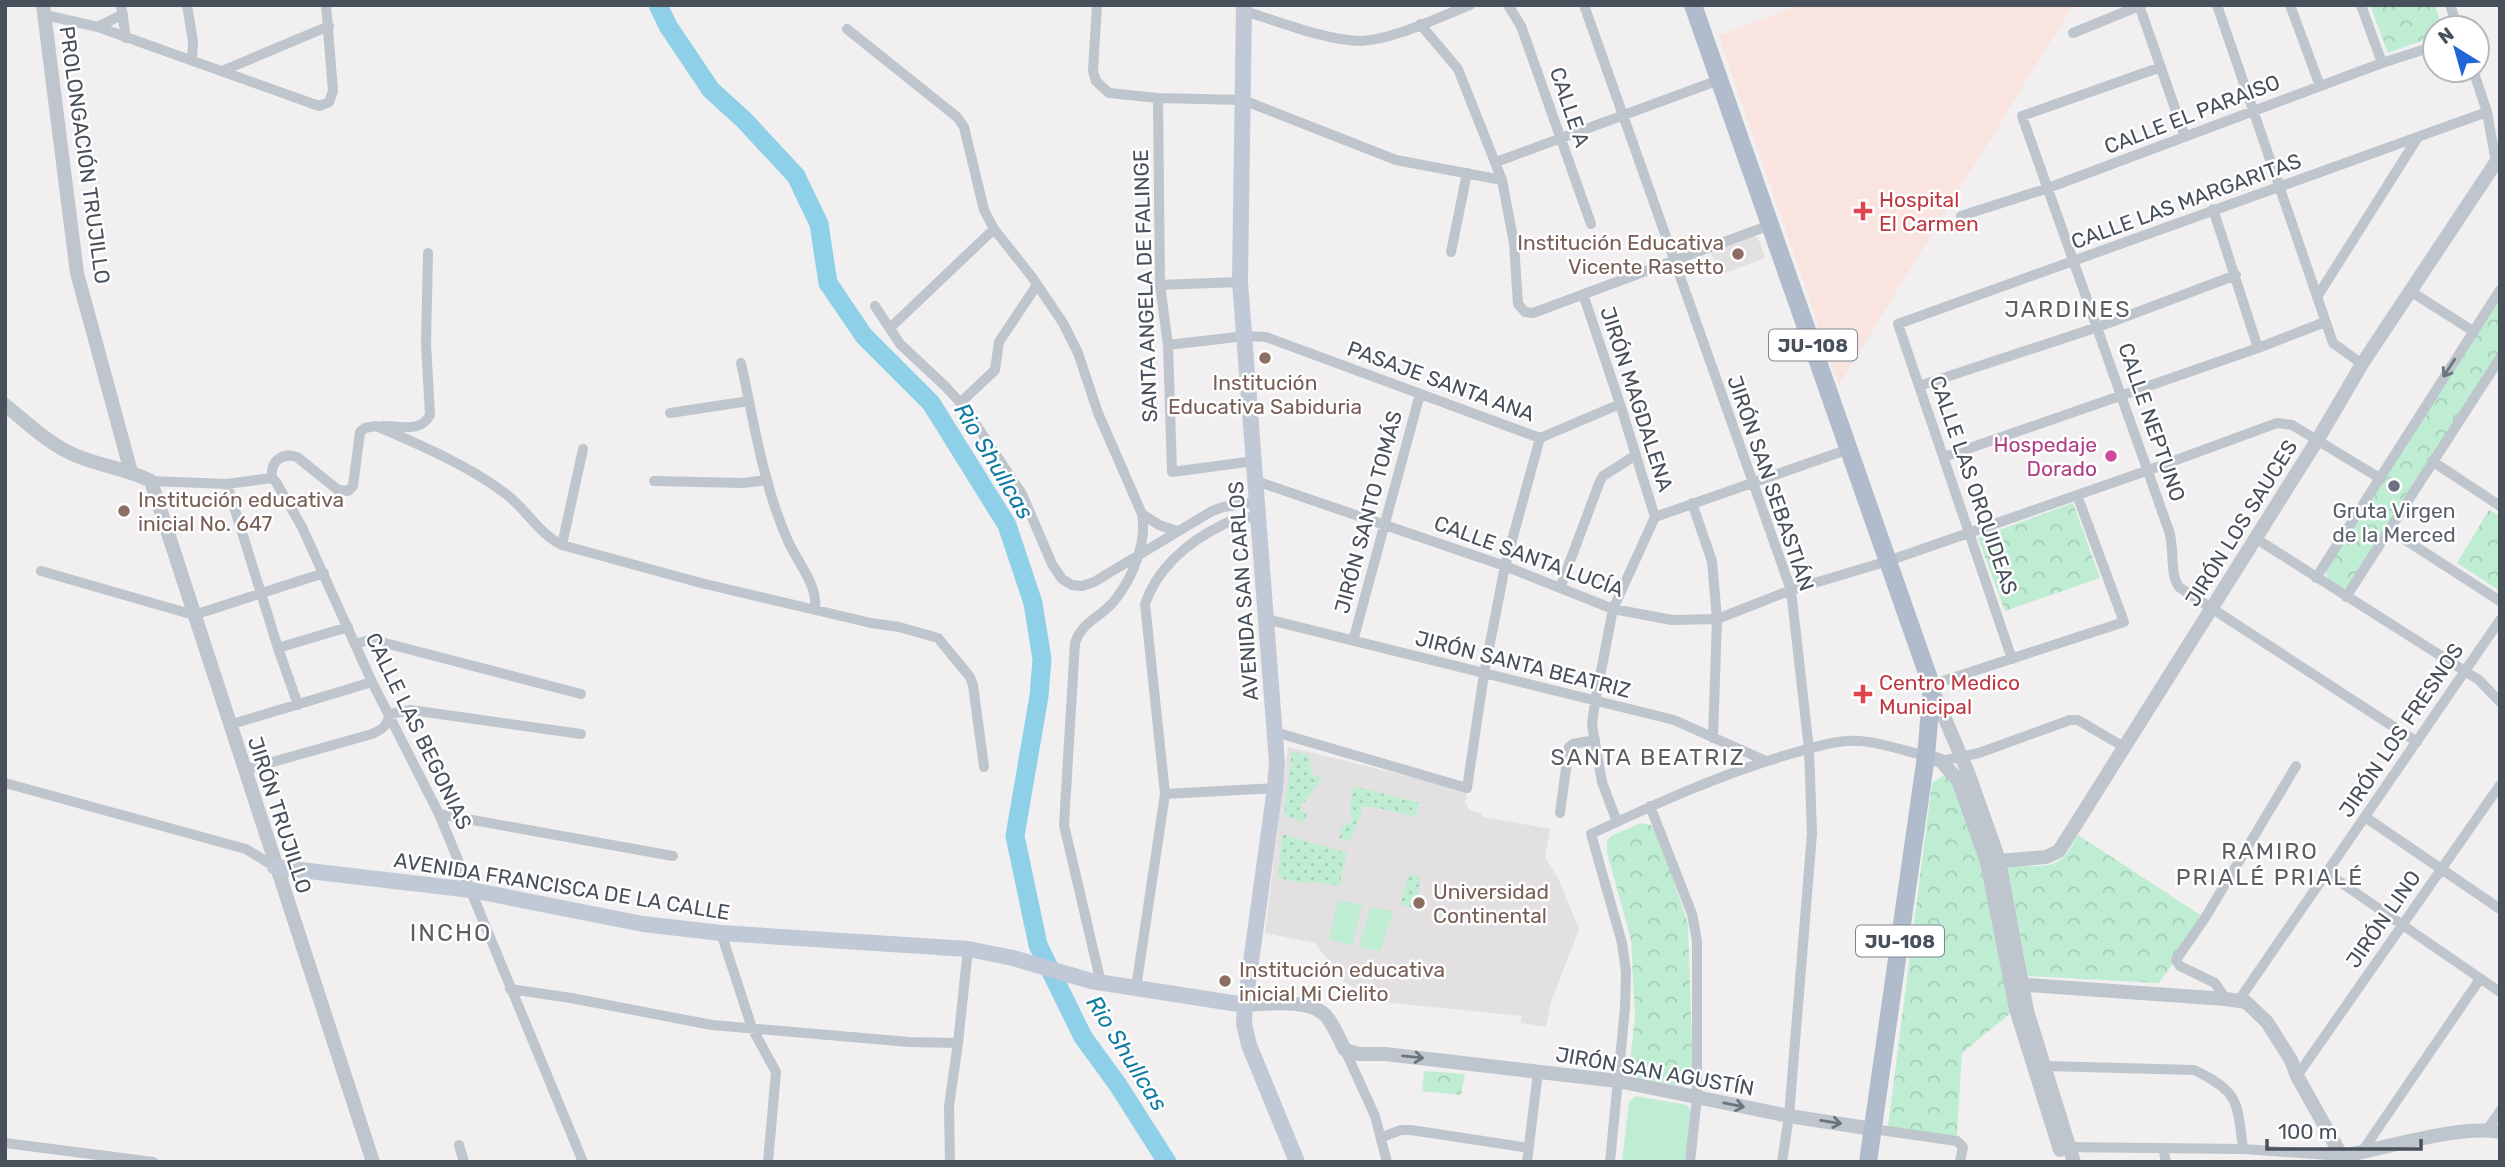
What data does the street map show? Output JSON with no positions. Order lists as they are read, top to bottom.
{
  "streets": {
    "main road": ["JU-108", "AVENIDA SAN CARLOS", "AVENIDA FRANCISCA DE LA CALLE"],
    "street": [
      "CALLE A",
      "CALLE EL PARAISO",
      "PROLONGACIÓN TRUJILLO",
      "CALLE LAS MARGARITAS",
      "SANTA ANGELA DE FALINGE",
      "PASAJE SANTA ANA",
      "JIRÓN MAGDALENA",
      "CALLE NEPTUNO",
      "JIRÓN SAN SEBASTIÁN",
      "CALLE LAS ORQUIDEAS",
      "JIRÓN SANTO TOMÁS",
      "JIRÓN LOS SAUCES",
      "CALLE SANTA LUCÍA",
      "JIRÓN SANTA BEATRIZ",
      "JIRÓN LOS FRESNOS",
      "CALLE LAS BEGONIAS",
      "JIRÓN TRUJILLO",
      "JIRÓN LINO",
      "JIRÓN SAN AGUSTÍN"
    ]
  },
  "crossings": [
    ["CALLE EL PARAISO", "CALLE NEPTUNO"],
    ["CALLE LAS MARGARITAS", "CALLE NEPTUNO"],
    ["CALLE LAS MARGARITAS", "CALLE LAS ORQUIDEAS"],
    ["SANTA ANGELA DE FALINGE", "PASAJE SANTA ANA"],
    ["SANTA ANGELA DE FALINGE", "AVENIDA SAN CARLOS"],
    ["JU-108", "CALLE SANTA LUCÍA"],
    ["JU-108", "JIRÓN SAN AGUSTÍN"],
    ["PASAJE SANTA ANA", "JIRÓN MAGDALENA"],
    ["PASAJE SANTA ANA", "JIRÓN SANTO TOMÁS"],
    ["PASAJE SANTA ANA", "AVENIDA SAN CARLOS"],
    ["CALLE NEPTUNO", "JIRÓN LOS SAUCES"],
    ["CALLE NEPTUNO", "CALLE SANTA LUCÍA"],
    ["CALLE NEPTUNO", "JIRÓN LOS FRESNOS"],
    ["JIRÓN SAN SEBASTIÁN", "CALLE SANTA LUCÍA"],
    ["JIRÓN SAN SEBASTIÁN", "JIRÓN SAN AGUSTÍN"],
    ["CALLE LAS ORQUIDEAS", "CALLE SANTA LUCÍA"],
    ["JIRÓN SANTO TOMÁS", "CALLE SANTA LUCÍA"],
    ["JIRÓN SANTO TOMÁS", "JIRÓN SANTA BEATRIZ"],
    ["JIRÓN LOS SAUCES", "CALLE SANTA LUCÍA"],
    ["CALLE SANTA LUCÍA", "AVENIDA SAN CARLOS"],
    ["AVENIDA SAN CARLOS", "JIRÓN SANTA BEATRIZ"],
    ["AVENIDA SAN CARLOS", "AVENIDA FRANCISCA DE LA CALLE"],
    ["CALLE LAS BEGONIAS", "AVENIDA FRANCISCA DE LA CALLE"],
    ["JIRÓN TRUJILLO", "AVENIDA FRANCISCA DE LA CALLE"]
  ],
  "districts": [
    "JARDINES",
    "SANTA BEATRIZ",
    "RAMIRO PRIALÉ PRIALÉ",
    "INCHO"
  ],
  "water": ["Rio Shullcas"],
  "places": {
    "health": ["Hospital El Carmen", "Centro Medico Municipal"],
    "other": [
      "Institución Educativa Vicente Rasetto",
      "Institución Educativa Sabiduria",
      "Hospedaje Dorado",
      "Gruta Virgen de la Merced",
      "Institución educativa inicial No. 647",
      "Universidad Continental",
      "Institución educativa inicial Mi Cielito"
    ]
  },
  "scale_bar": "100 m",
  "north": "top left"
}
